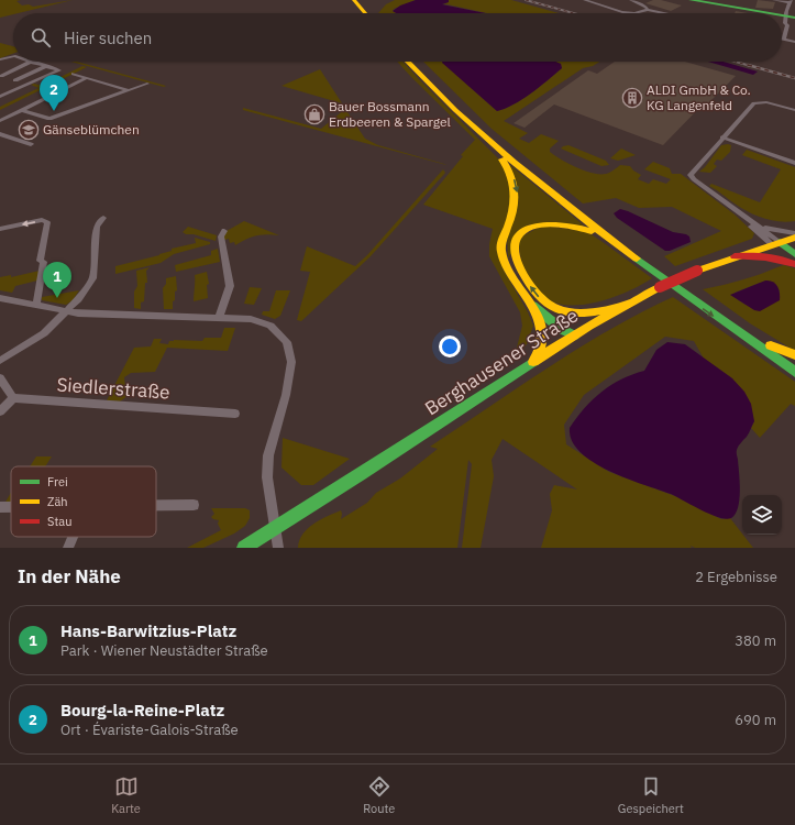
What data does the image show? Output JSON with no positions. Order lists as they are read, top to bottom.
{
  "streets": {
    "main road": ["Berghausener Straße"],
    "street": ["Siedlerstraße"]
  },
  "places": {
    "building": ["ALDI GmbH & Co. KG Langenfeld"],
    "shop": ["Bauer Bossmann Erdbeeren & Spargel"],
    "school or university": ["Gänseblümchen"]
  },
  "legend": ["Frei", "Zäh", "Stau"],
  "page": {
    "search": "Hier suchen",
    "pins": ["2", "1"],
    "heading": ["In der Nähe", "2 Ergebnisse"],
    "list": [
      {
        "mark": "1",
        "name": "Hans-Barwitzius-Platz",
        "note": "Park · Wiener Neustädter Straße",
        "value": "380 m"
      },
      {
        "mark": "2",
        "name": "Bourg-la-Reine-Platz",
        "note": "Ort · Évariste-Galois-Straße",
        "value": "690 m"
      }
    ],
    "nav": ["Karte", "Route", "Gespeichert"]
  }
}
